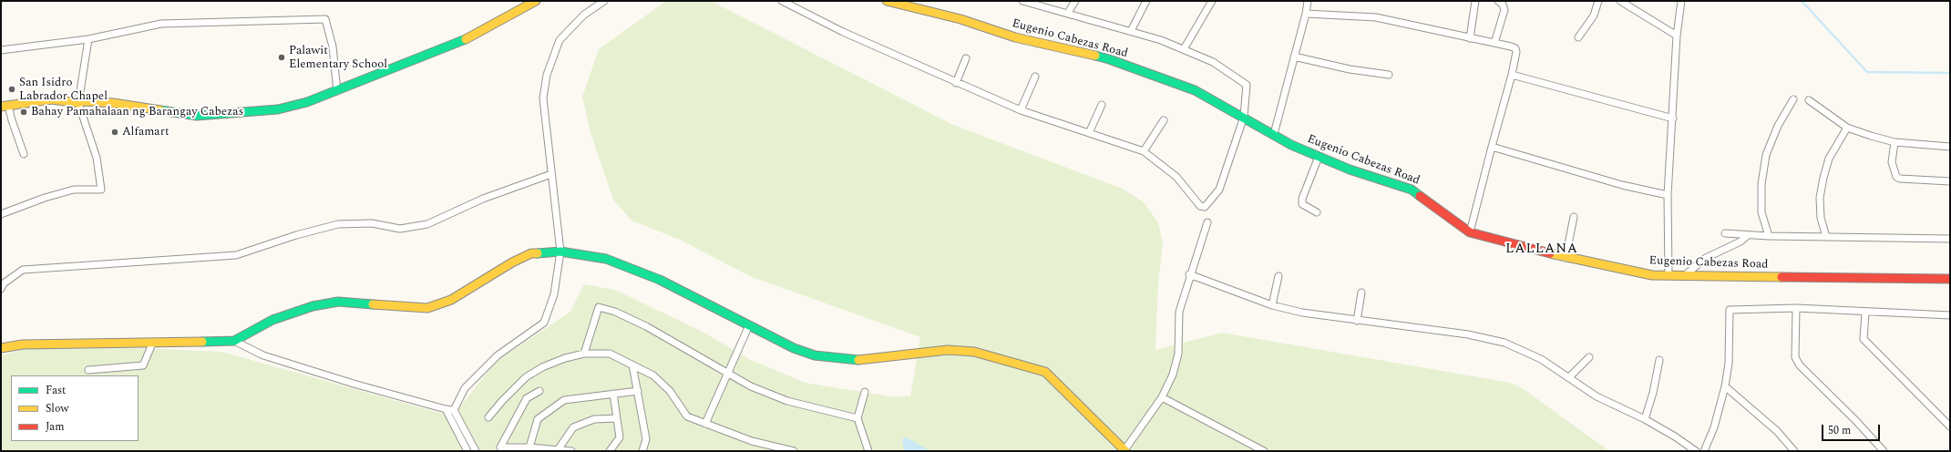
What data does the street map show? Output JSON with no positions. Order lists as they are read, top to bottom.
{
  "streets": {
    "street": ["Eugenio Cabezas Road"]
  },
  "districts": ["LALLANA"],
  "places": [
    "Palawit Elementary School",
    "San Isidro Labrador Chapel",
    "Bahay Pamahalaan ng Barangay Cabezas",
    "Alfamart"
  ],
  "legend": ["Fast", "Slow", "Jam"],
  "scale_bar": "50 m"
}
